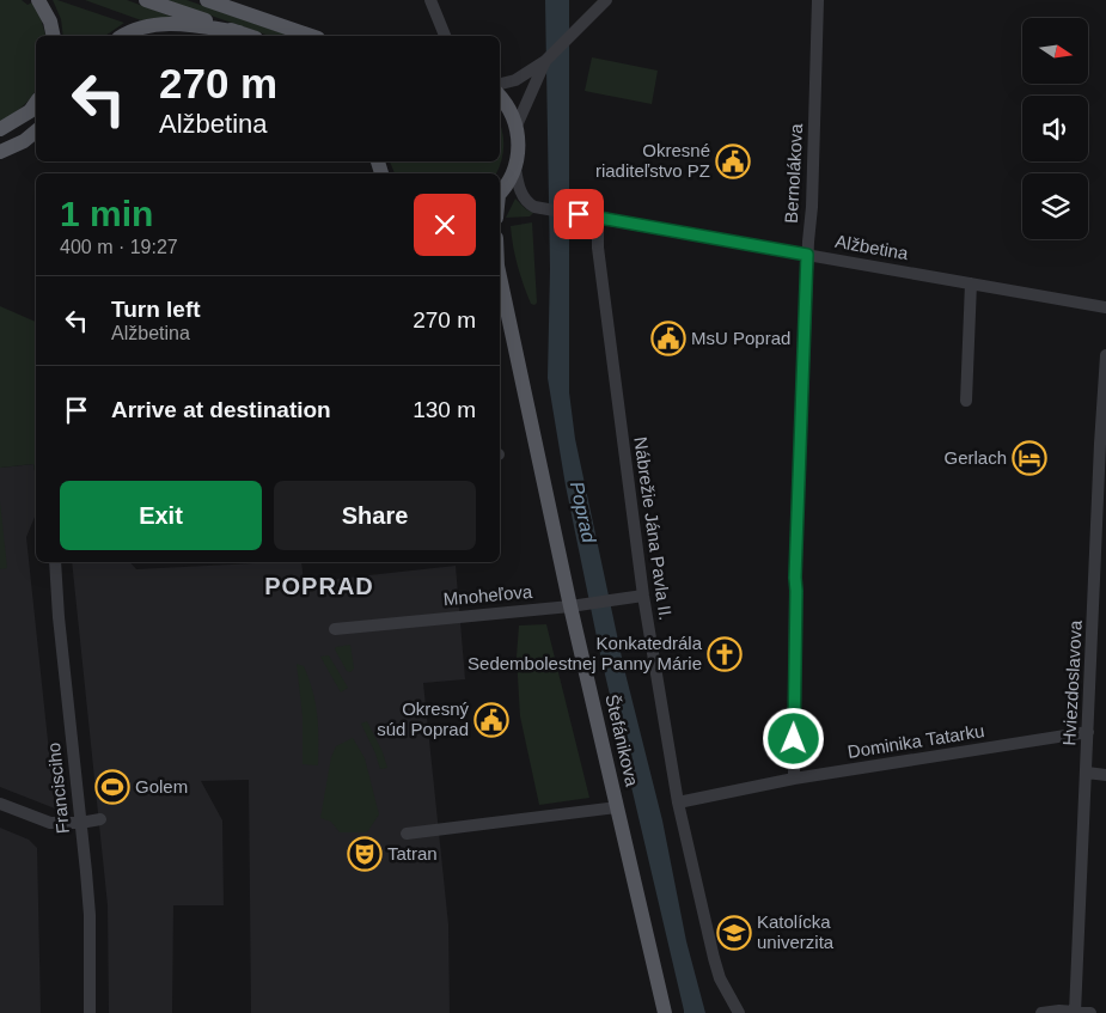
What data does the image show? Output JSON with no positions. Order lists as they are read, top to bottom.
{
  "streets": {
    "main road": ["Štefánikova"],
    "street": [
      "Bernolákova",
      "Alžbetina",
      "Nábrežie Jána Pavla II.",
      "Mnoheľova",
      "Hviezdoslavova",
      "Dominika Tatarku",
      "Francisciho"
    ]
  },
  "crossings": [
    ["Bernolákova", "Alžbetina"],
    ["Bernolákova", "Dominika Tatarku"],
    ["Alžbetina", "Nábrežie Jána Pavla II."],
    ["Nábrežie Jána Pavla II.", "Mnoheľova"],
    ["Nábrežie Jána Pavla II.", "Dominika Tatarku"],
    ["Mnoheľova", "Štefánikova"],
    ["Hviezdoslavova", "Dominika Tatarku"]
  ],
  "districts": ["POPRAD"],
  "water": ["Poprad"],
  "places": {
    "public building": ["Okresné riaditeľstvo PZ", "MsU Poprad", "Okresný súd Poprad"],
    "hotel": ["Gerlach"],
    "church": ["Konkatedrála Sedembolestnej Panny Márie"],
    "sports": ["Golem"],
    "theatre": ["Tatran"],
    "school or university": ["Katolícka univerzita"]
  },
  "north": "right",
  "page": {
    "turn": ["270 m", "Alžbetina"],
    "heading": ["1 min", "400 m · 19:27"],
    "list": [
      {
        "name": "Turn left",
        "note": "Alžbetina",
        "value": "270 m"
      },
      {
        "name": "Arrive at destination",
        "value": "130 m"
      }
    ],
    "buttons": ["Exit", "Share"]
  }
}
